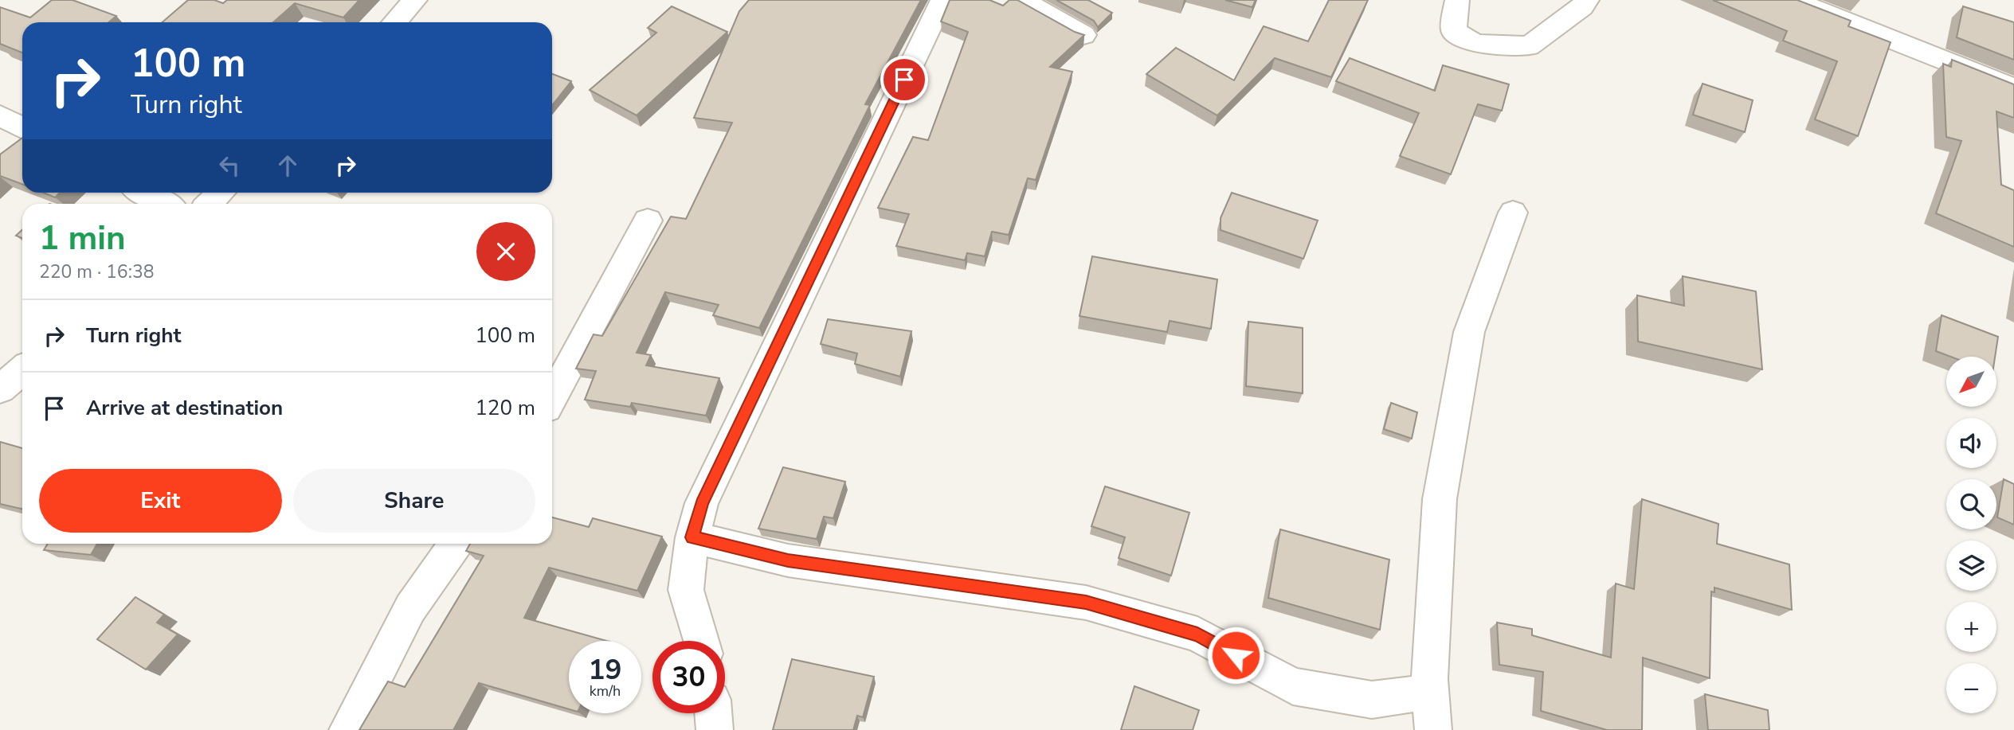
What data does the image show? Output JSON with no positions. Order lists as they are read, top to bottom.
{
  "north": "bottom left",
  "page": {
    "turn": ["100 m", "Turn right"],
    "heading": ["1 min", "220 m · 16:38"],
    "list": [
      {
        "name": "Turn right",
        "value": "100 m"
      },
      {
        "name": "Arrive at destination",
        "value": "120 m"
      }
    ],
    "map_buttons": ["+", "−"],
    "buttons": ["Exit", "Share"],
    "speed": "19 km/h",
    "limit": "30"
  }
}
